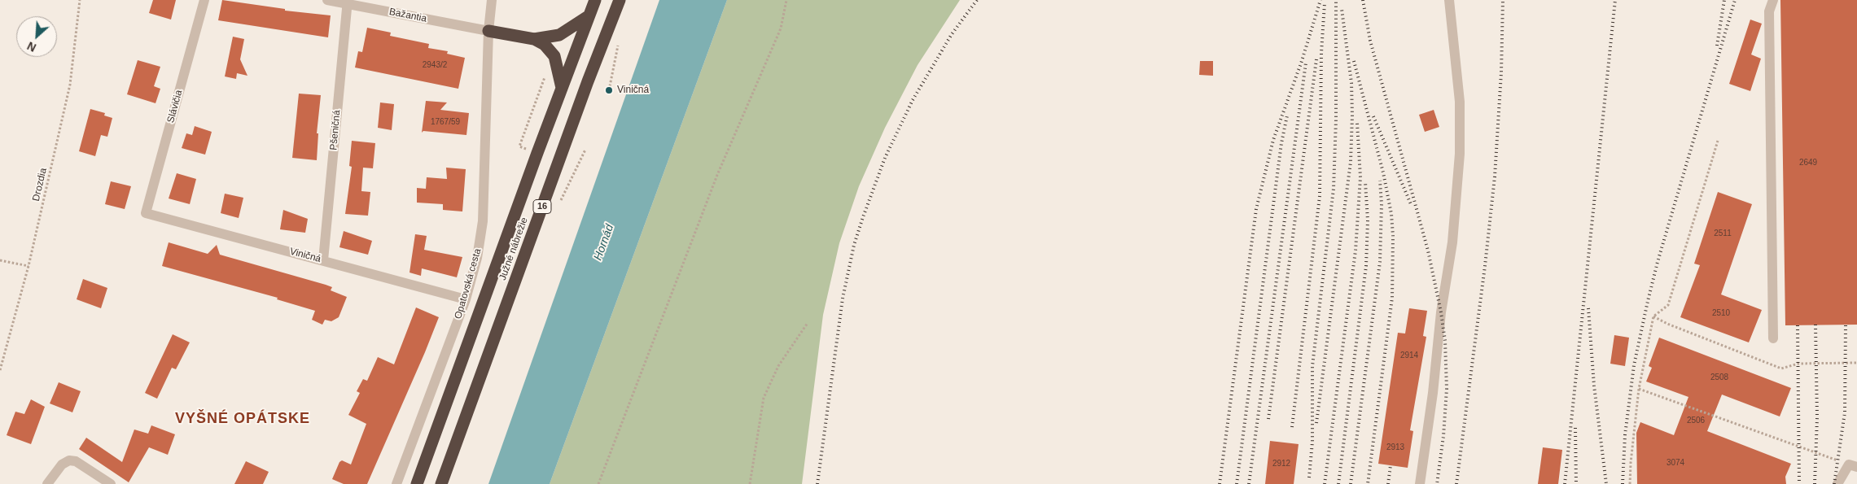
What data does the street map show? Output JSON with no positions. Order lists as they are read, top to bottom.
{
  "streets": {
    "highway": ["16", "Južné nábrežie"],
    "street": [
      "Bažantia",
      "Slávičia",
      "Pšeničná",
      "Viničná",
      "Opatovská cesta"
    ],
    "path": ["Drozdia"]
  },
  "crossings": [
    ["Bažantia", "Pšeničná"],
    ["Bažantia", "Opatovská cesta"],
    ["Slávičia", "Viničná"],
    ["Pšeničná", "Viničná"],
    ["Viničná", "Opatovská cesta"]
  ],
  "districts": ["VYŠNÉ OPÁTSKE"],
  "water": ["Hornád"],
  "places": ["Viničná"],
  "house_numbers": [
    "2943/2",
    "1767/59",
    "2649",
    "2511",
    "2510",
    "2914",
    "2508",
    "2506",
    "2913",
    "3074",
    "2912"
  ],
  "north": "bottom left"
}
